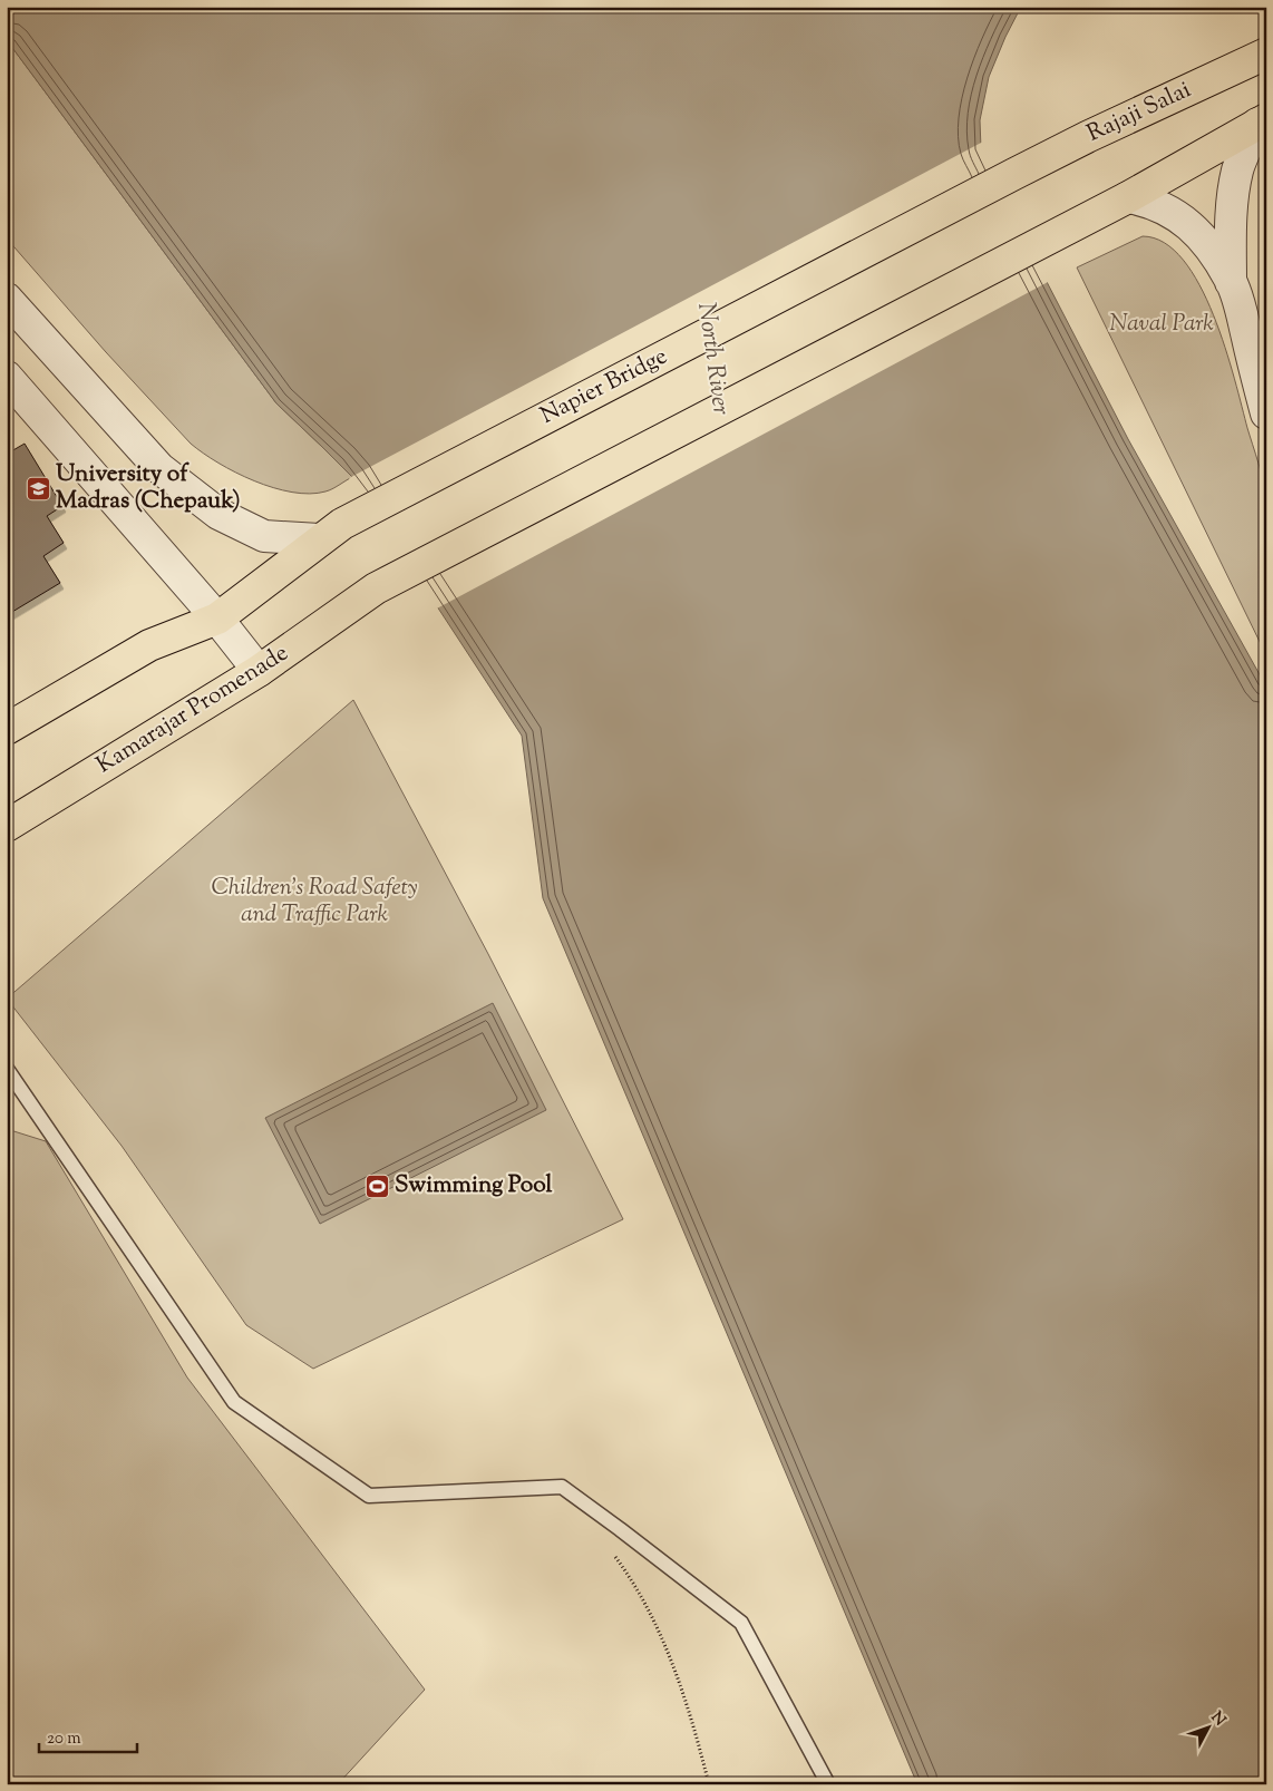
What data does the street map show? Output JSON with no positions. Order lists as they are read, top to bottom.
{
  "streets": {
    "main road": ["Rajaji Salai", "Napier Bridge", "Kamarajar Promenade"]
  },
  "crossings": [
    ["Rajaji Salai", "Napier Bridge"]
  ],
  "water": ["North River"],
  "parks": ["Naval Park", "Children's Road Safety and Traffic Park"],
  "places": {
    "school or university": ["University of Madras (Chepauk)"],
    "sports": ["Swimming Pool"]
  },
  "scale_bar": "20 m",
  "north": "top right"
}
